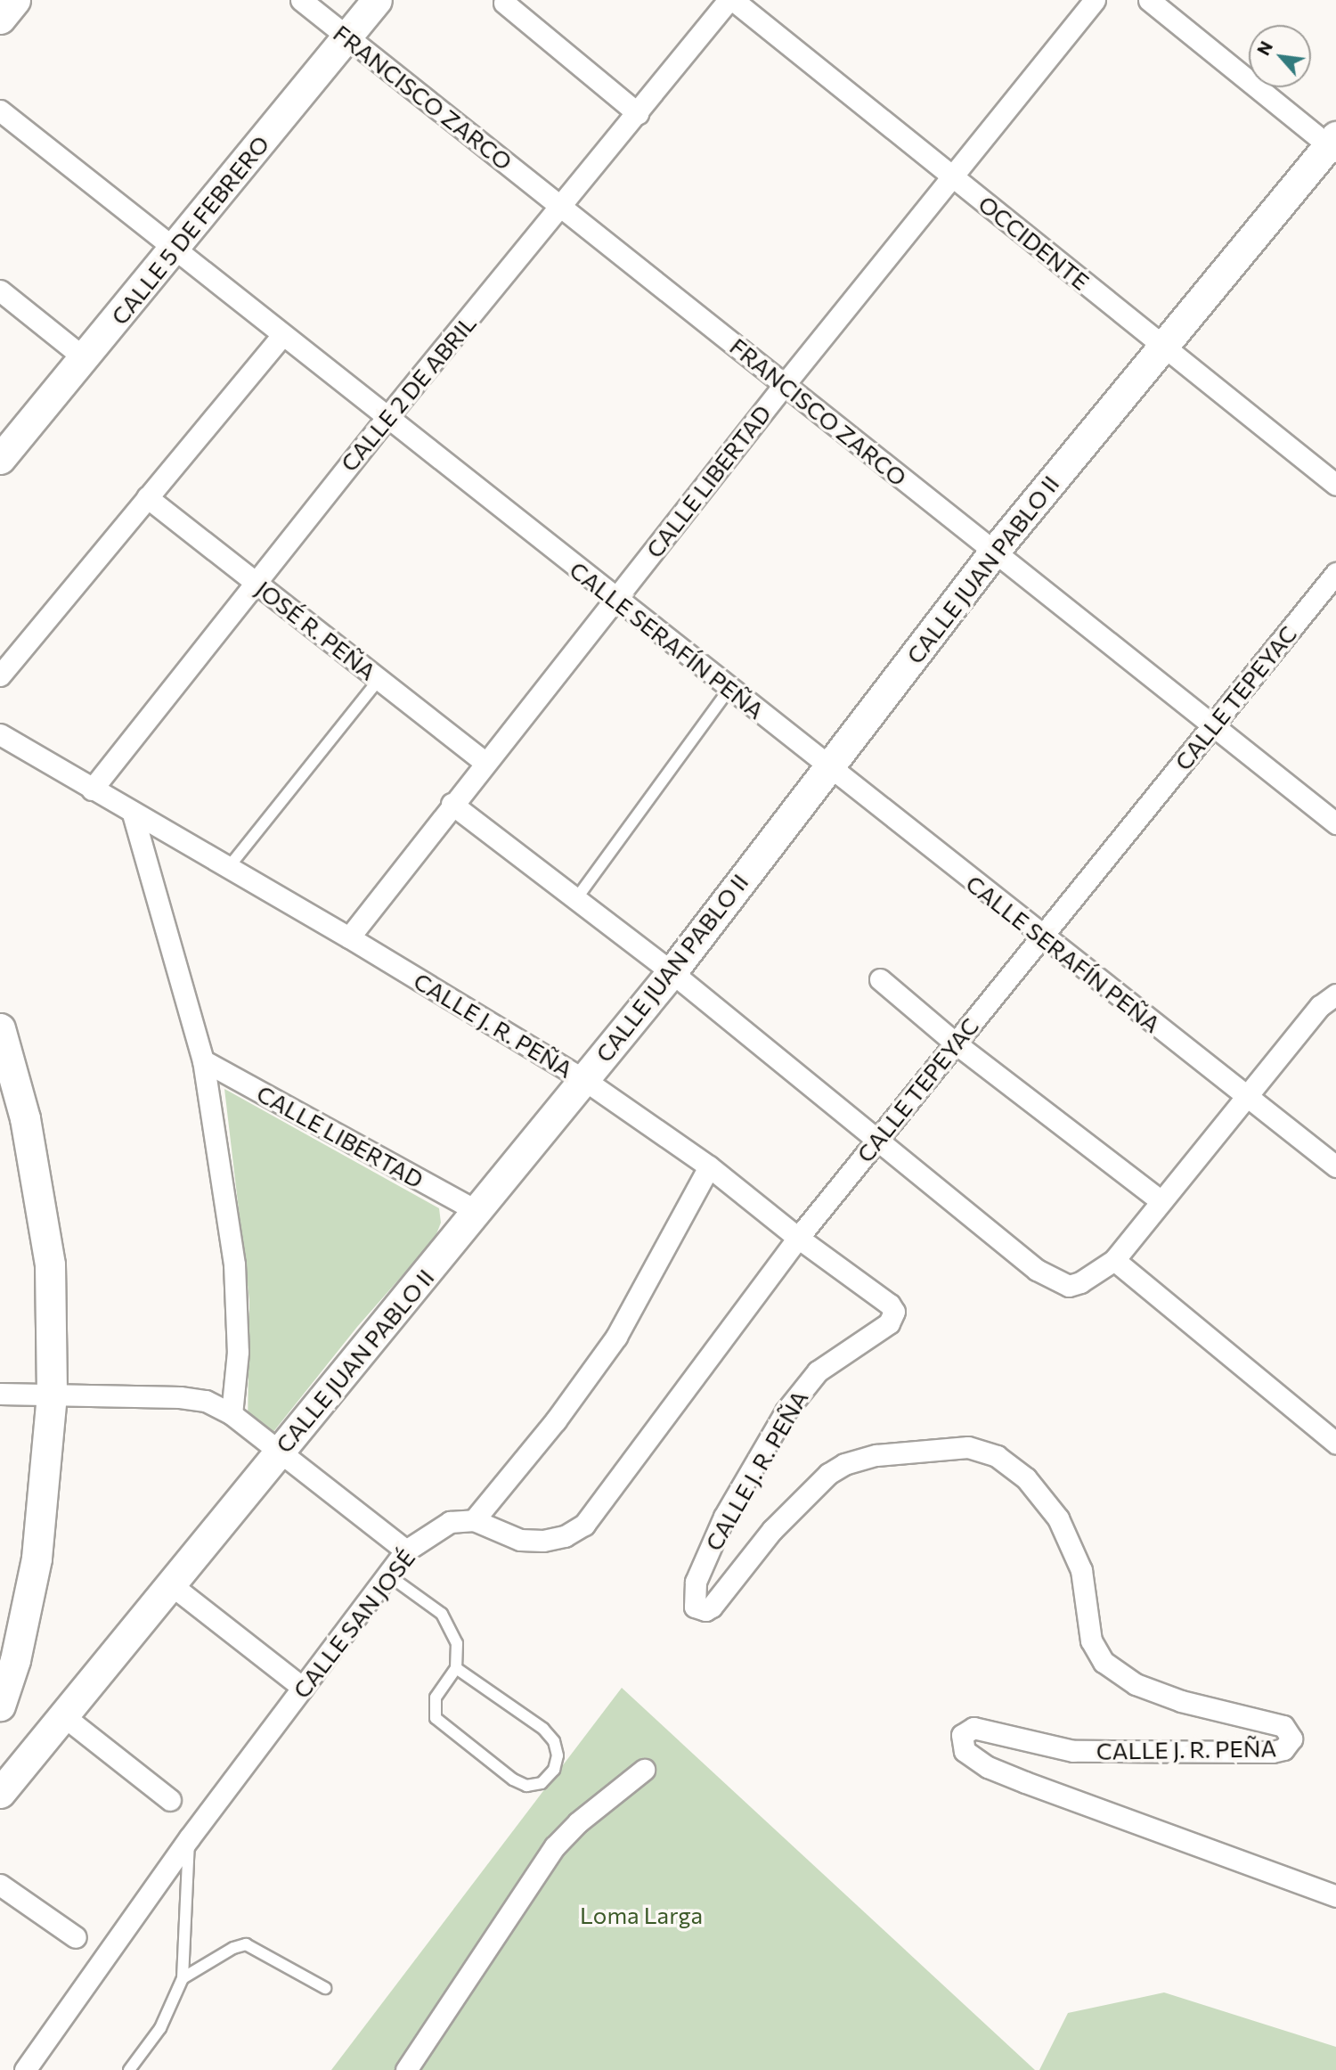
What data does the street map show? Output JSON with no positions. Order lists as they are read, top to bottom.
{
  "streets": {
    "street": [
      "FRANCISCO ZARCO",
      "CALLE 5 DE FEBRERO",
      "OCCIDENTE",
      "CALLE 2 DE ABRIL",
      "CALLE LIBERTAD",
      "CALLE JUAN PABLO II",
      "JOSÉ R. PEÑA",
      "CALLE SERAFÍN PEÑA",
      "CALLE TEPEYAC",
      "CALLE J. R. PEÑA",
      "CALLE SAN JOSÉ"
    ]
  },
  "crossings": [
    ["FRANCISCO ZARCO", "CALLE 5 DE FEBRERO"],
    ["FRANCISCO ZARCO", "CALLE 2 DE ABRIL"],
    ["FRANCISCO ZARCO", "CALLE LIBERTAD"],
    ["FRANCISCO ZARCO", "CALLE JUAN PABLO II"],
    ["FRANCISCO ZARCO", "CALLE TEPEYAC"],
    ["CALLE 5 DE FEBRERO", "CALLE SERAFÍN PEÑA"],
    ["OCCIDENTE", "CALLE 2 DE ABRIL"],
    ["OCCIDENTE", "CALLE LIBERTAD"],
    ["OCCIDENTE", "CALLE JUAN PABLO II"],
    ["CALLE 2 DE ABRIL", "JOSÉ R. PEÑA"],
    ["CALLE 2 DE ABRIL", "CALLE SERAFÍN PEÑA"],
    ["CALLE 2 DE ABRIL", "CALLE J. R. PEÑA"],
    ["CALLE LIBERTAD", "CALLE JUAN PABLO II"],
    ["CALLE LIBERTAD", "JOSÉ R. PEÑA"],
    ["CALLE LIBERTAD", "CALLE SERAFÍN PEÑA"],
    ["CALLE LIBERTAD", "CALLE J. R. PEÑA"],
    ["CALLE JUAN PABLO II", "CALLE SERAFÍN PEÑA"],
    ["CALLE JUAN PABLO II", "CALLE J. R. PEÑA"],
    ["CALLE SERAFÍN PEÑA", "CALLE TEPEYAC"],
    ["CALLE TEPEYAC", "CALLE J. R. PEÑA"],
    ["CALLE TEPEYAC", "CALLE SAN JOSÉ"]
  ],
  "parks": ["Loma Larga"],
  "north": "top left"
}
